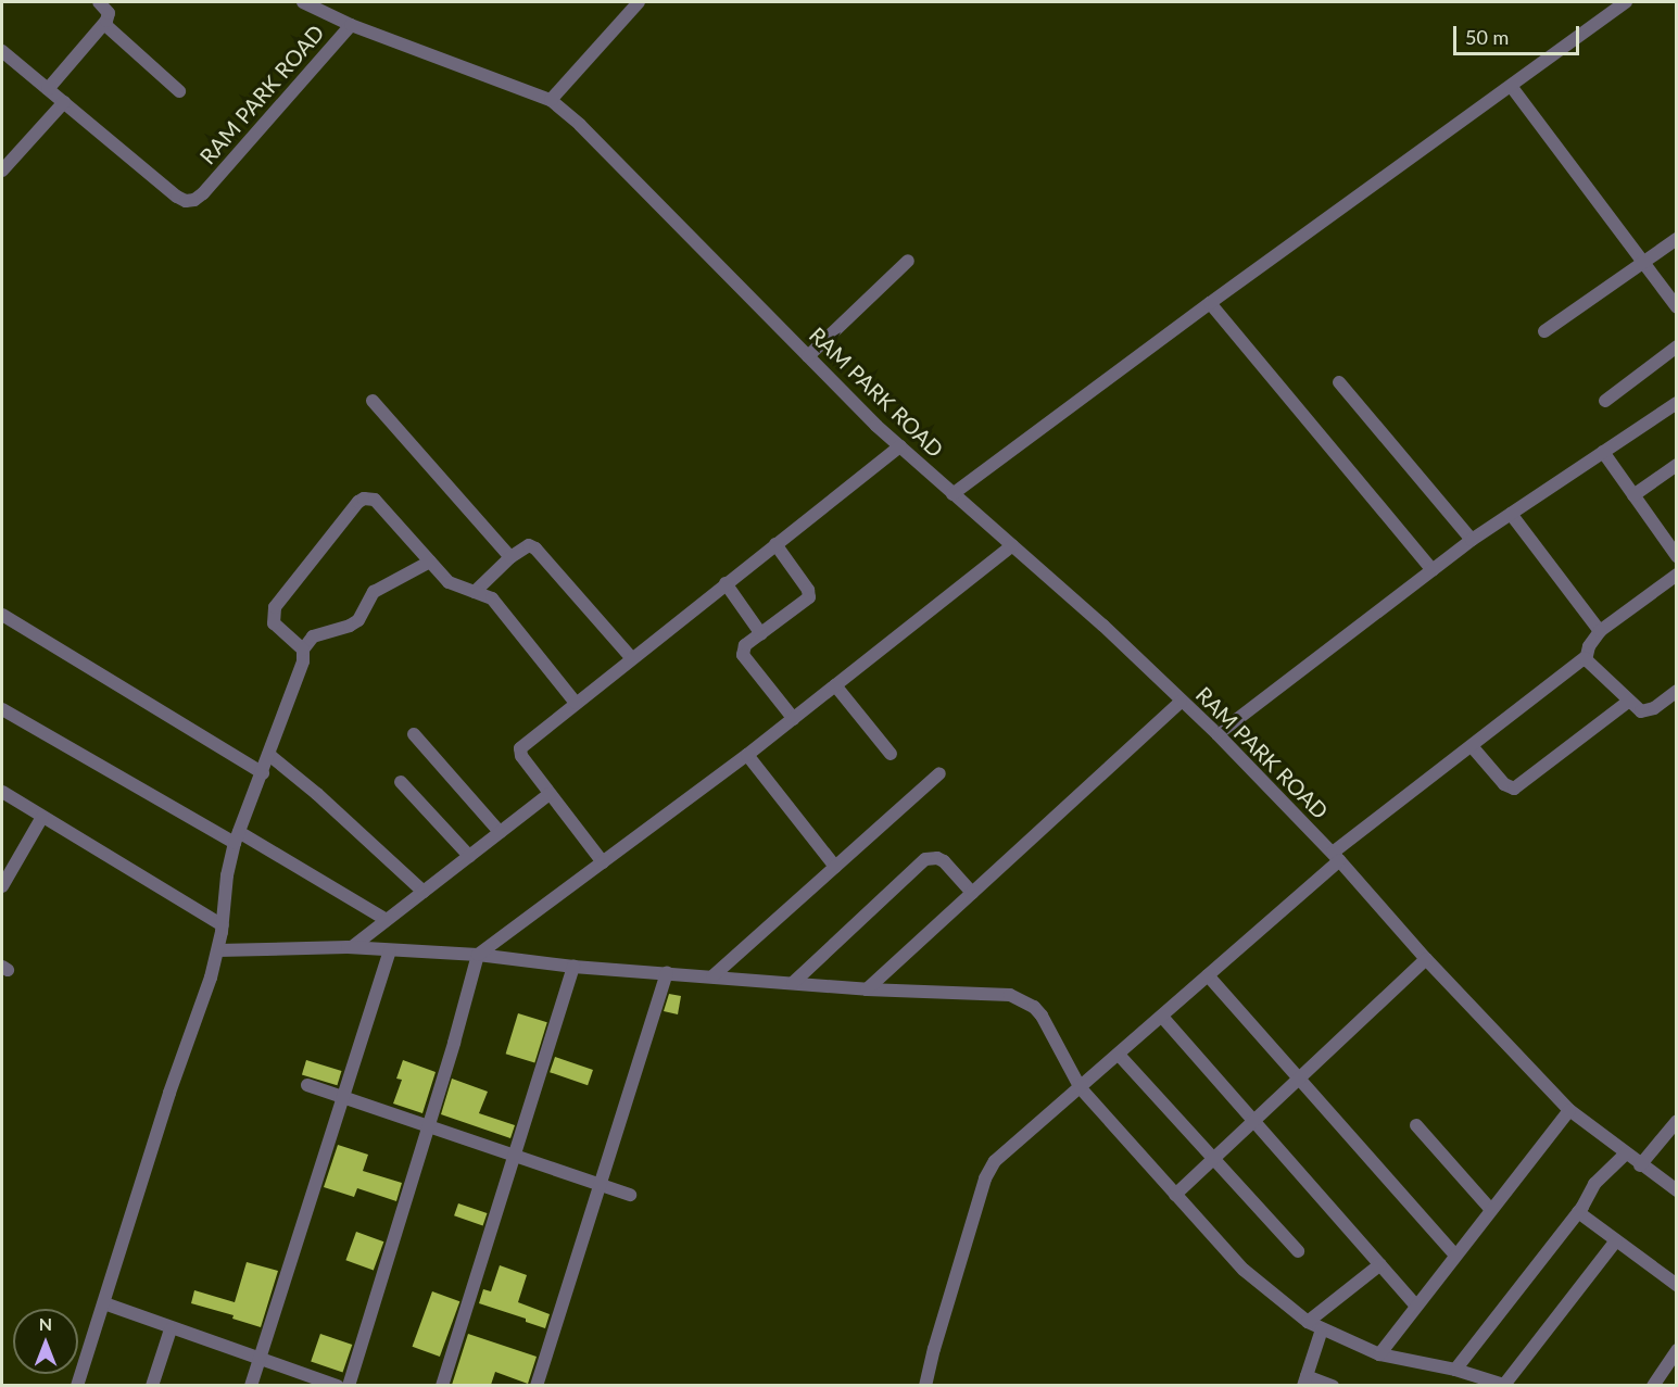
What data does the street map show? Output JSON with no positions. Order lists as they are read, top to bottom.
{
  "streets": {
    "street": ["RAM PARK ROAD"]
  },
  "scale_bar": "50 m",
  "north": "top"
}
